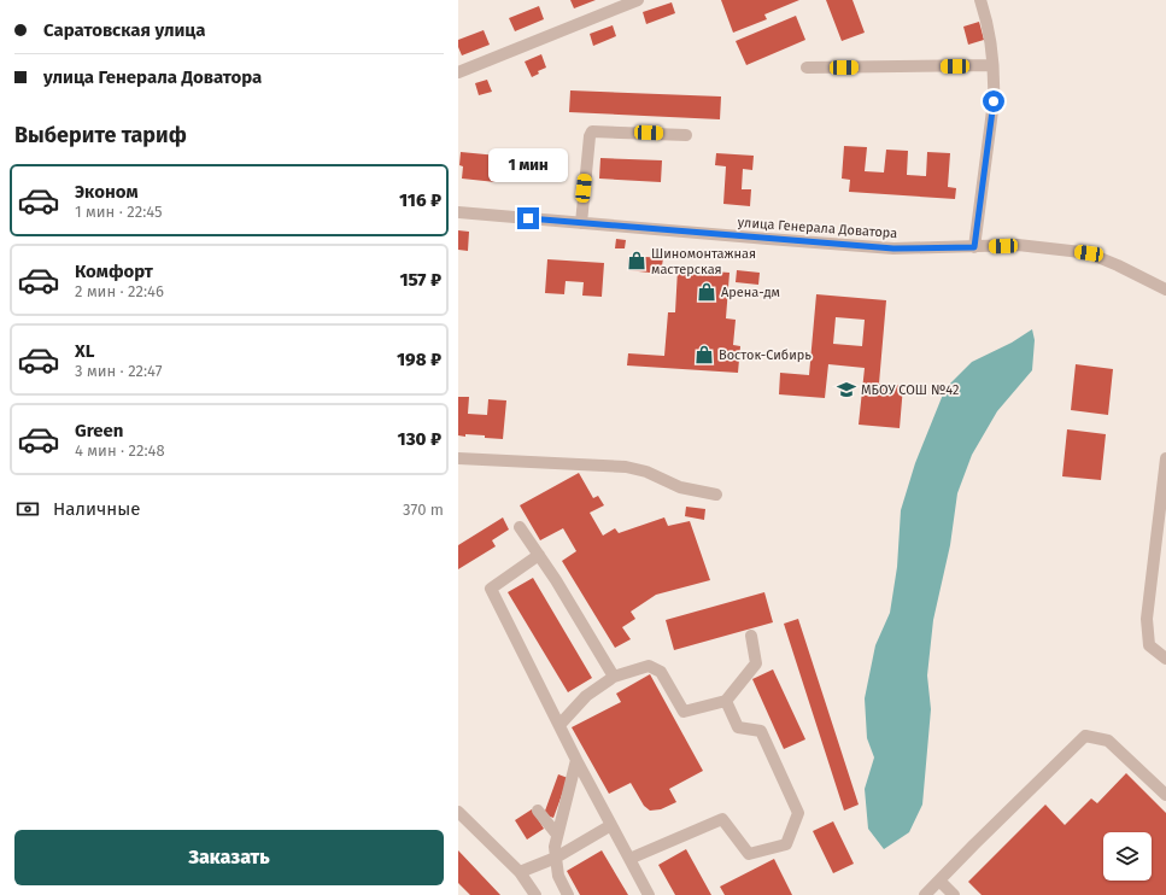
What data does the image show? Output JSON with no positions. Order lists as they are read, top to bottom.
{
  "streets": {
    "street": ["улица Генерала Доватора"]
  },
  "places": {
    "shop": ["Шиномонтажная мастерская", "Арена-дм", "Восток-Сибирь"],
    "school or university": ["МБОУ СОШ №42"]
  },
  "page": {
    "banner": ["Саратовская улица", "улица Генерала Доватора"],
    "heading": "Выберите тариф",
    "bubble": "1 мин",
    "list": [
      {
        "name": "Эконом",
        "note": "1 мин · 22:45",
        "value": "116 ₽"
      },
      {
        "name": "Комфорт",
        "note": "2 мин · 22:46",
        "value": "157 ₽"
      },
      {
        "name": "XL",
        "note": "3 мин · 22:47",
        "value": "198 ₽"
      },
      {
        "name": "Green",
        "note": "4 мин · 22:48",
        "value": "130 ₽"
      }
    ],
    "pay": ["Наличные", "370 m"],
    "buttons": "Заказать"
  }
}
